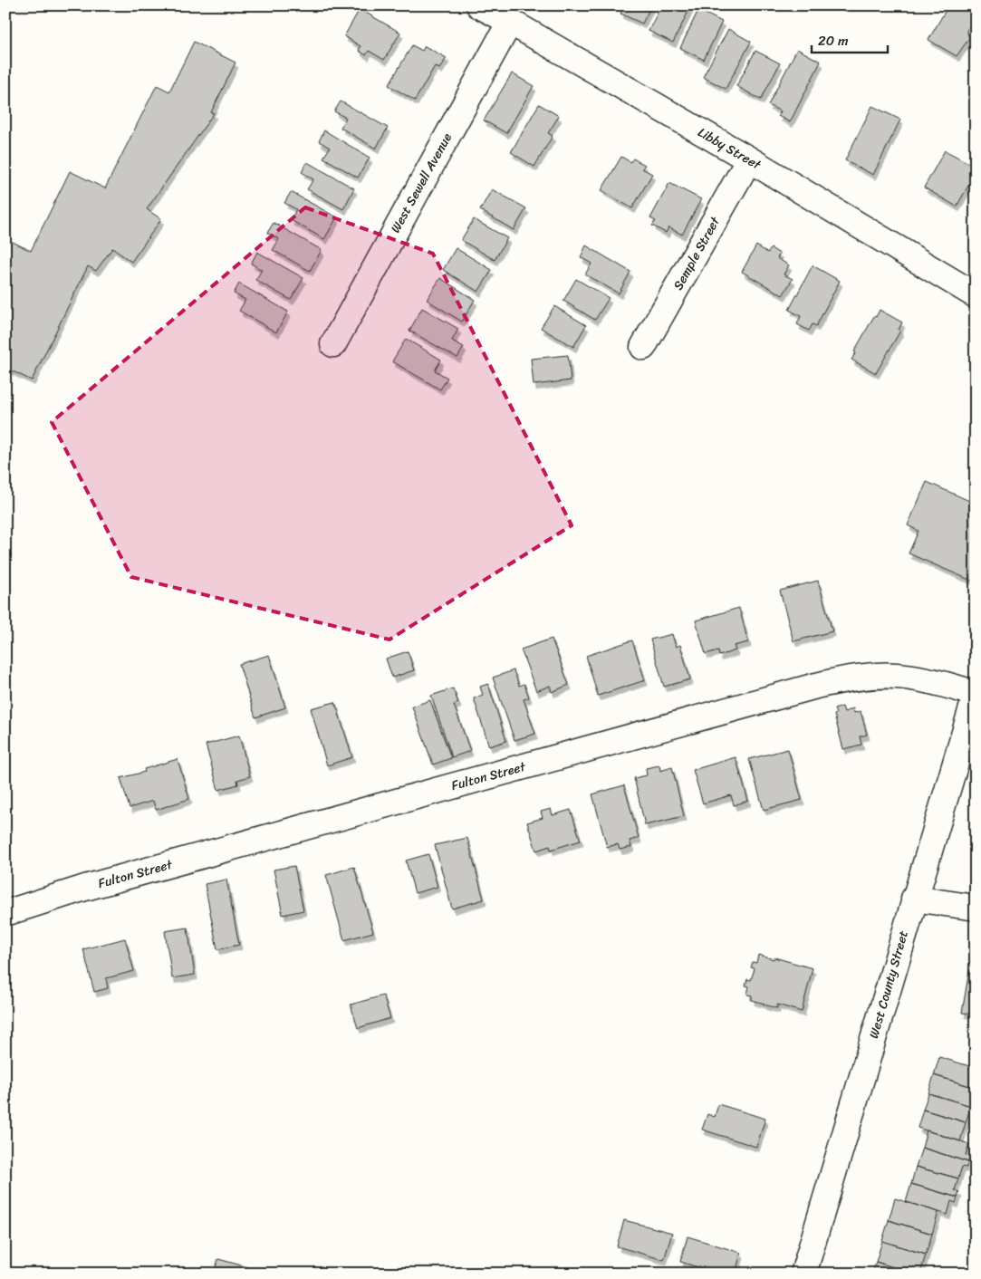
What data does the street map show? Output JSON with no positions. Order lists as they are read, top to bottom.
{
  "streets": {
    "street": [
      "Libby Street",
      "West Sewell Avenue",
      "Semple Street",
      "Fulton Street",
      "West County Street"
    ]
  },
  "crossings": [
    ["Libby Street", "West Sewell Avenue"],
    ["Libby Street", "Semple Street"],
    ["Fulton Street", "West County Street"]
  ],
  "scale_bar": "20 m"
}
